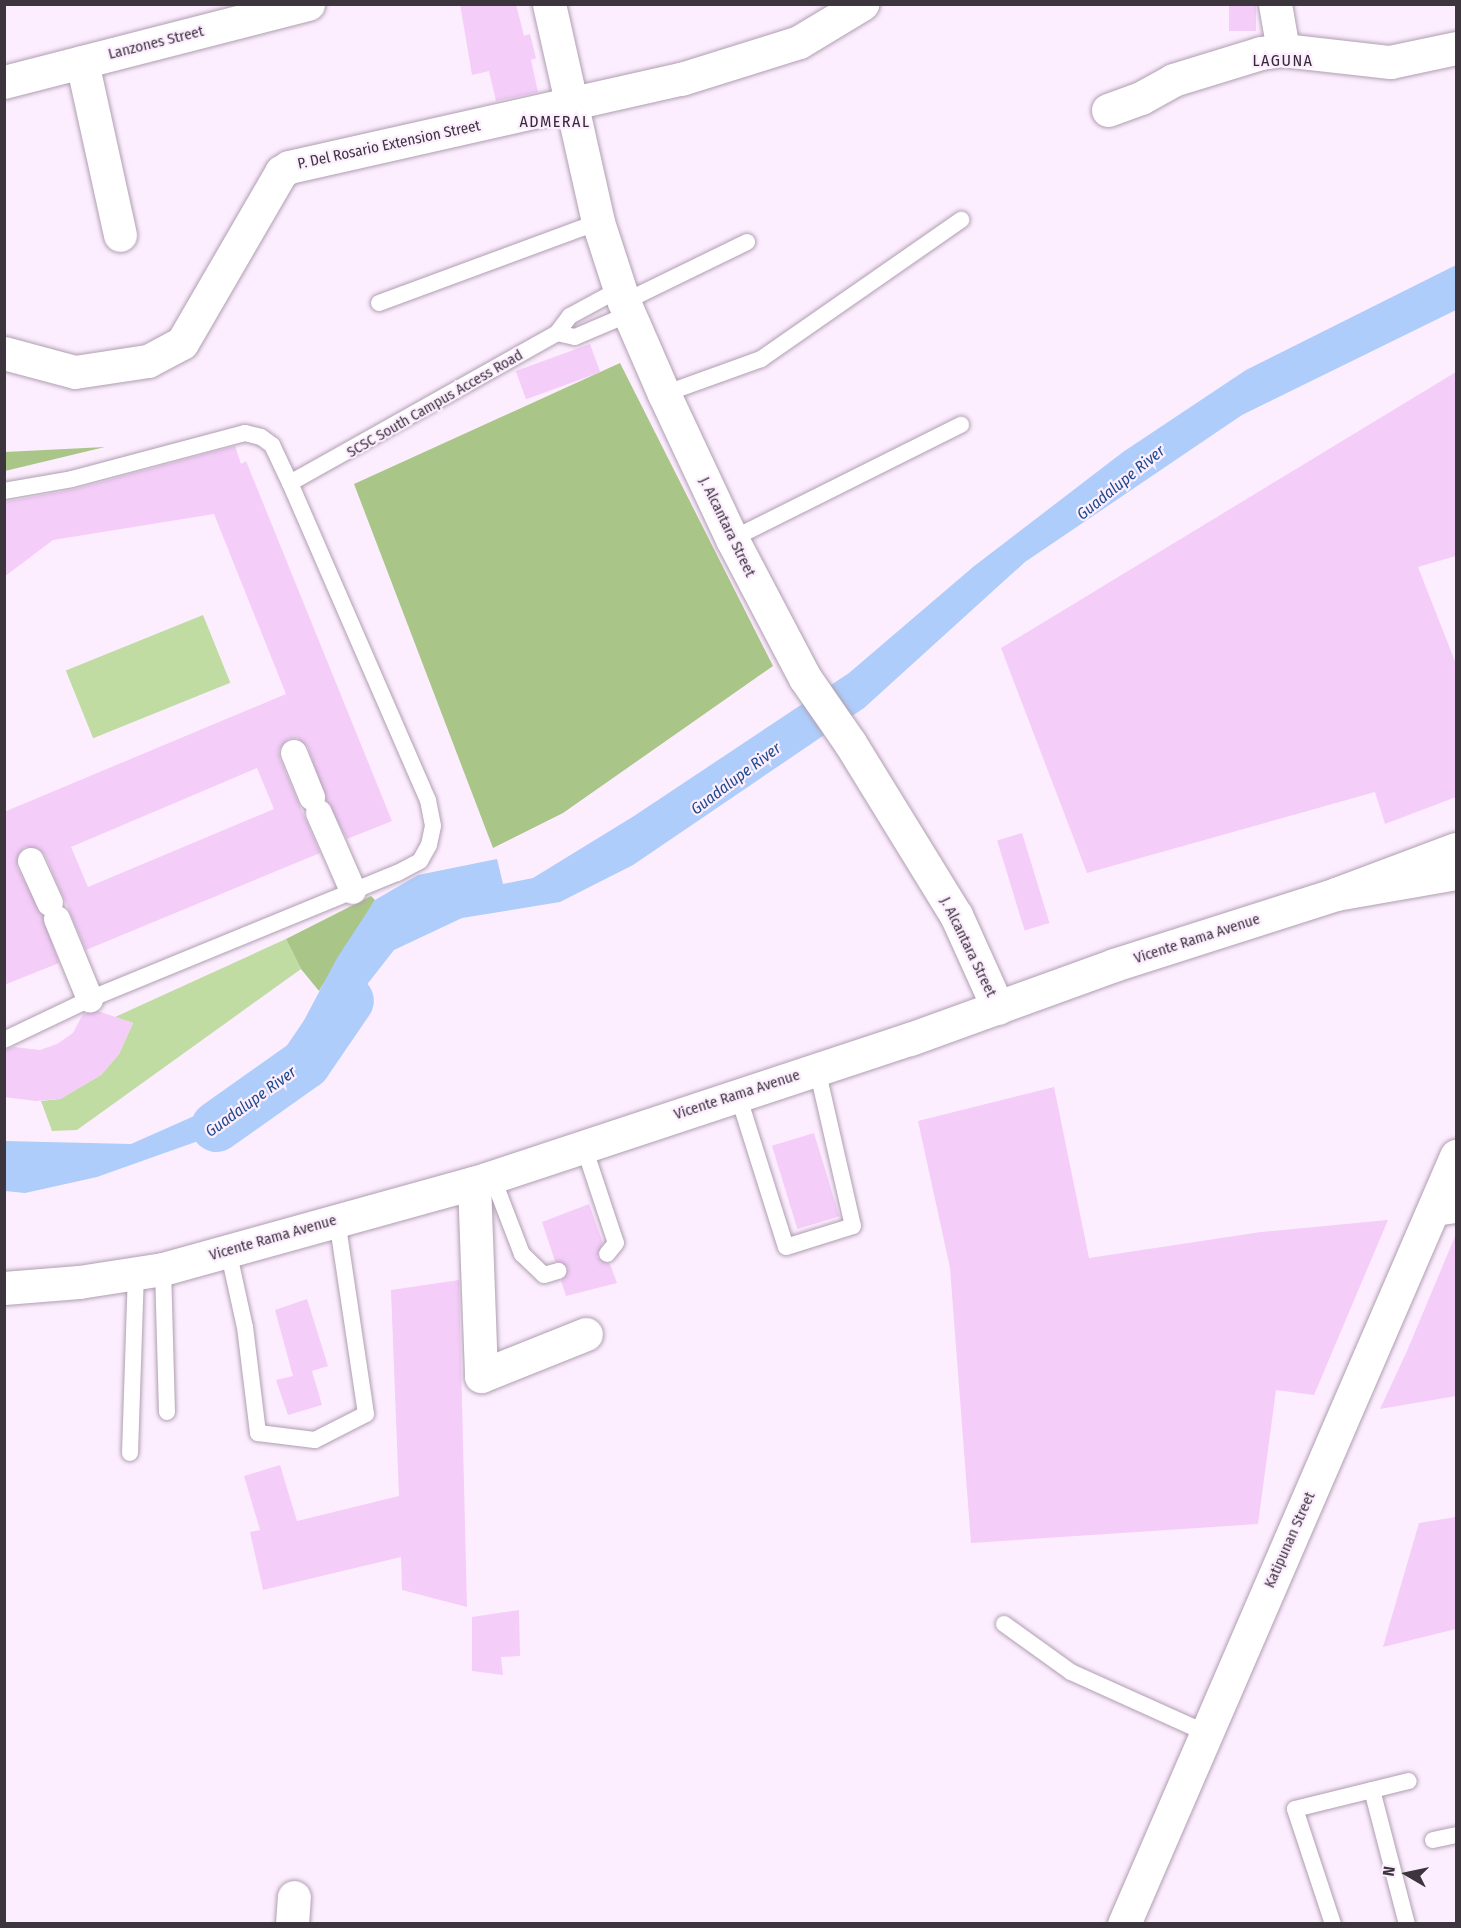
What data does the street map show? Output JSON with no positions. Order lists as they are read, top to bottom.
{
  "streets": {
    "street": [
      "Lanzones Street",
      "P. Del Rosario Extension Street",
      "J. Alcantara Street",
      "Vicente Rama Avenue",
      "Katipunan Street"
    ],
    "lane": ["SCSC South Campus Access Road"]
  },
  "crossings": [
    ["P. Del Rosario Extension Street", "J. Alcantara Street"],
    ["J. Alcantara Street", "Vicente Rama Avenue"]
  ],
  "districts": ["LAGUNA", "ADMERAL"],
  "water": ["Guadalupe River"],
  "north": "left"
}
